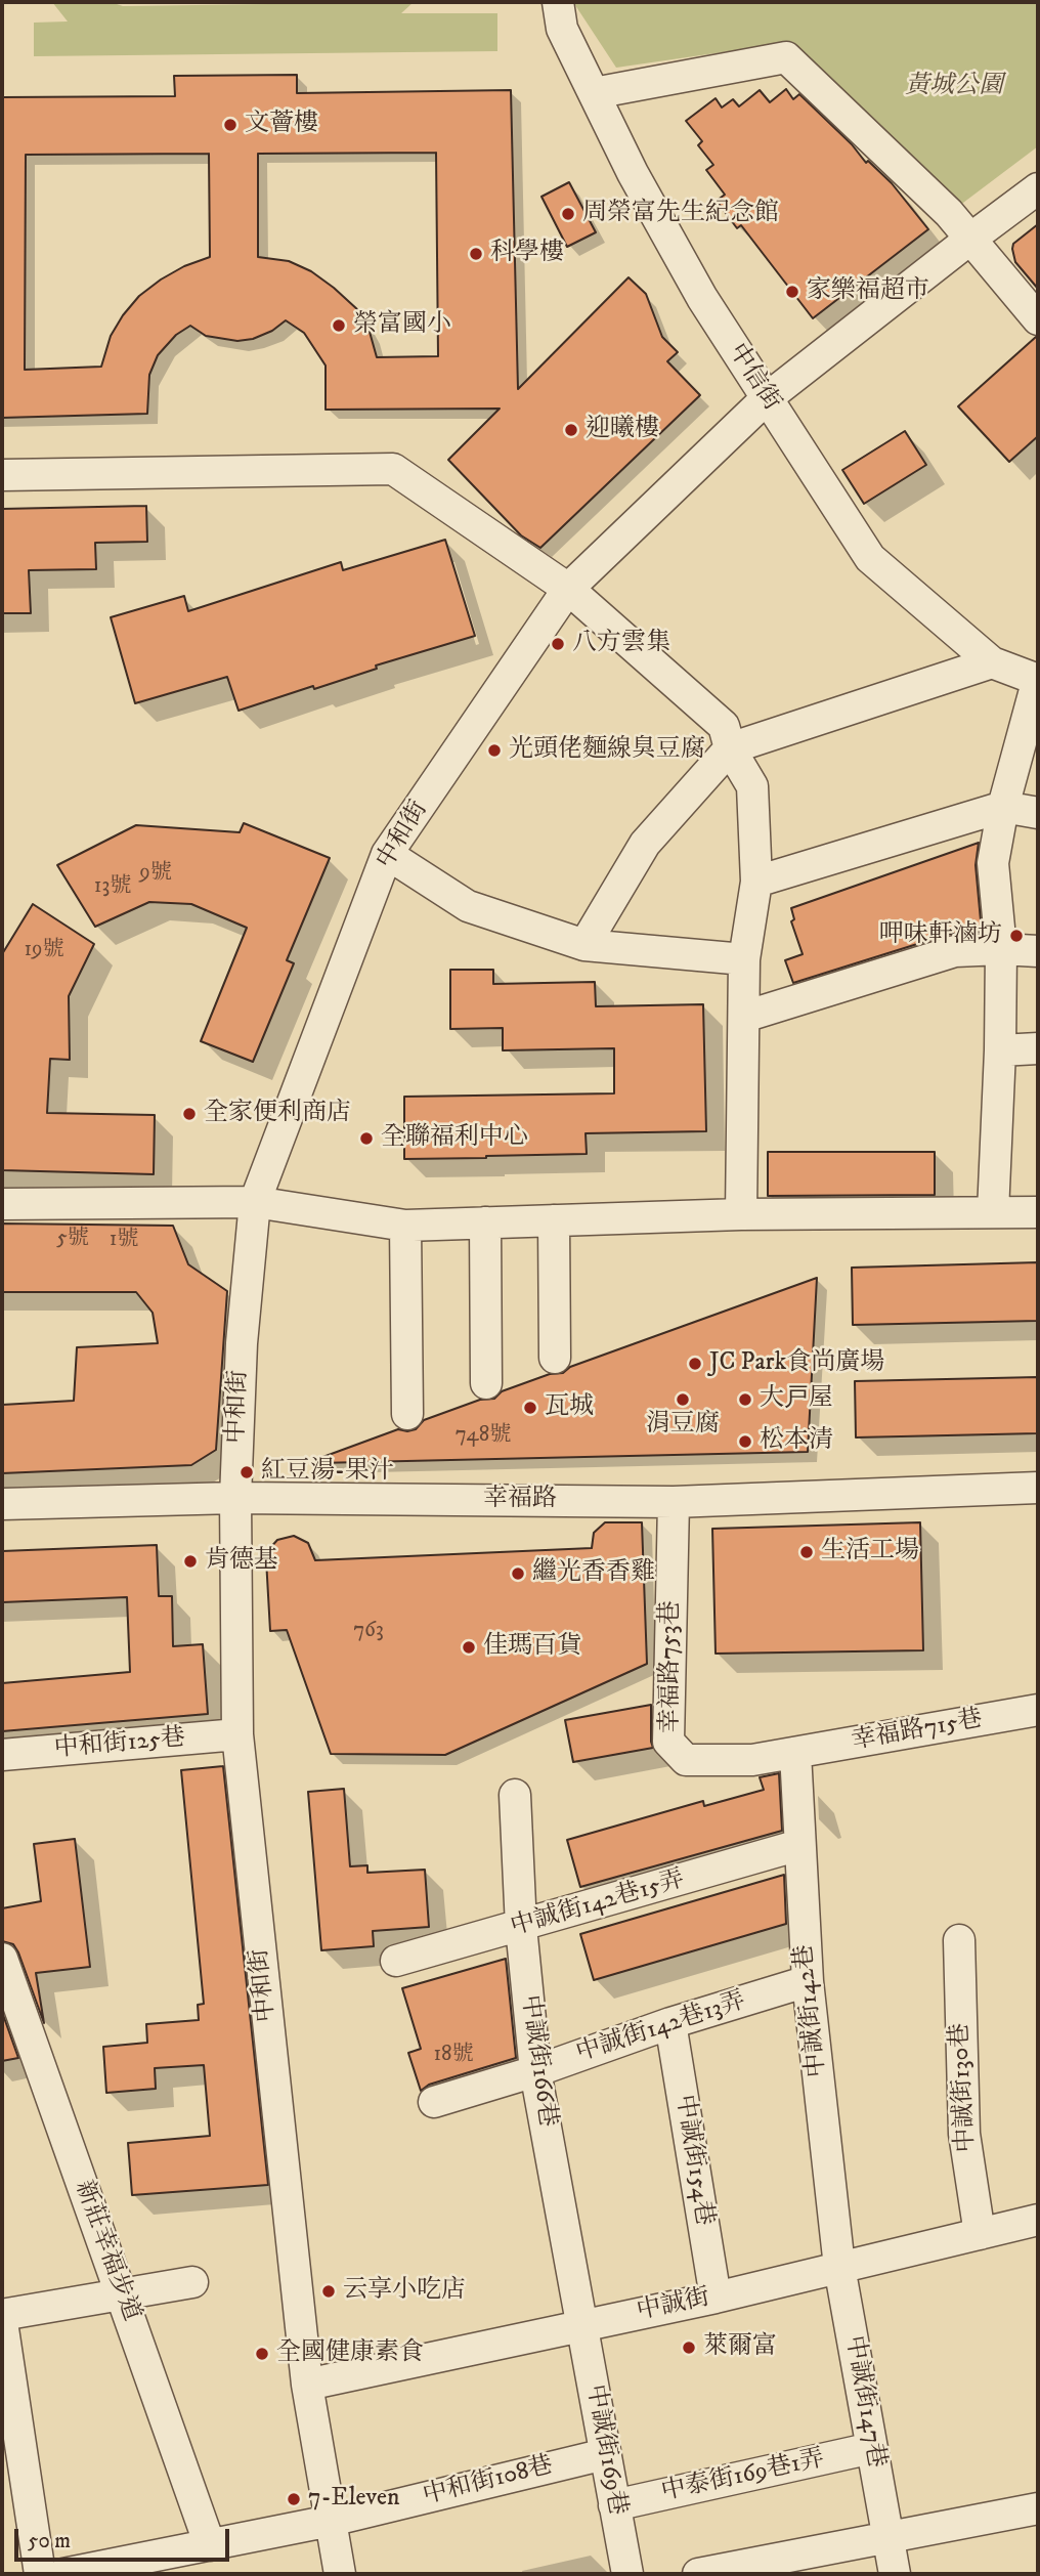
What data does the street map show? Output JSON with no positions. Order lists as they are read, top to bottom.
{
  "streets": {
    "street": [
      "中信街",
      "中和街",
      "幸福路",
      "幸福路753巷",
      "幸福路715巷",
      "中和街125巷",
      "中誠街142巷15弄",
      "中誠街142巷",
      "中誠街142巷13弄",
      "中誠街166巷",
      "中誠街130巷",
      "中誠街154巷",
      "新莊幸福步道",
      "中誠街",
      "中誠街147巷",
      "中誠街169巷",
      "中泰街169巷1弄",
      "中和街108巷"
    ]
  },
  "crossings": [
    ["中信街", "中和街"],
    ["中和街", "幸福路"],
    ["中和街", "中和街125巷"],
    ["中和街", "中誠街"],
    ["中和街", "中和街108巷"],
    ["幸福路", "幸福路753巷"],
    ["幸福路753巷", "幸福路715巷"],
    ["幸福路753巷", "中誠街142巷"],
    ["幸福路715巷", "中誠街142巷"],
    ["中誠街142巷15弄", "中誠街142巷"],
    ["中誠街142巷15弄", "中誠街166巷"],
    ["中誠街142巷", "中誠街142巷13弄"],
    ["中誠街142巷", "中誠街"],
    ["中誠街142巷", "中誠街147巷"],
    ["中誠街142巷13弄", "中誠街166巷"],
    ["中誠街142巷13弄", "中誠街154巷"],
    ["中誠街166巷", "中誠街"],
    ["中誠街166巷", "中誠街169巷"],
    ["中誠街130巷", "中誠街"],
    ["中誠街154巷", "中誠街"],
    ["新莊幸福步道", "中和街108巷"],
    ["中誠街", "中誠街147巷"],
    ["中誠街", "中誠街169巷"],
    ["中誠街147巷", "中泰街169巷1弄"],
    ["中誠街169巷", "中泰街169巷1弄"],
    ["中誠街169巷", "中和街108巷"]
  ],
  "parks": ["黃城公園"],
  "places": [
    "文薈樓",
    "周榮富先生紀念館",
    "科學樓",
    "家樂福超市",
    "榮富國小",
    "迎曦樓",
    "八方雲集",
    "光頭佬麵線臭豆腐",
    "呷味軒滷坊",
    "全家便利商店",
    "全聯福利中心",
    "JC Park食尚廣場",
    "涓豆腐",
    "大戸屋",
    "瓦城",
    "松本清",
    "紅豆湯-果汁",
    "生活工場",
    "肯德基",
    "繼光香香雞",
    "佳瑪百貨",
    "云享小吃店",
    "萊爾富",
    "全國健康素食",
    "7-Eleven"
  ],
  "house_numbers": [
    "9號",
    "13號",
    "19號",
    "5號",
    "1號",
    "748號",
    "763",
    "18號"
  ],
  "scale_bar": "50 m"
}
